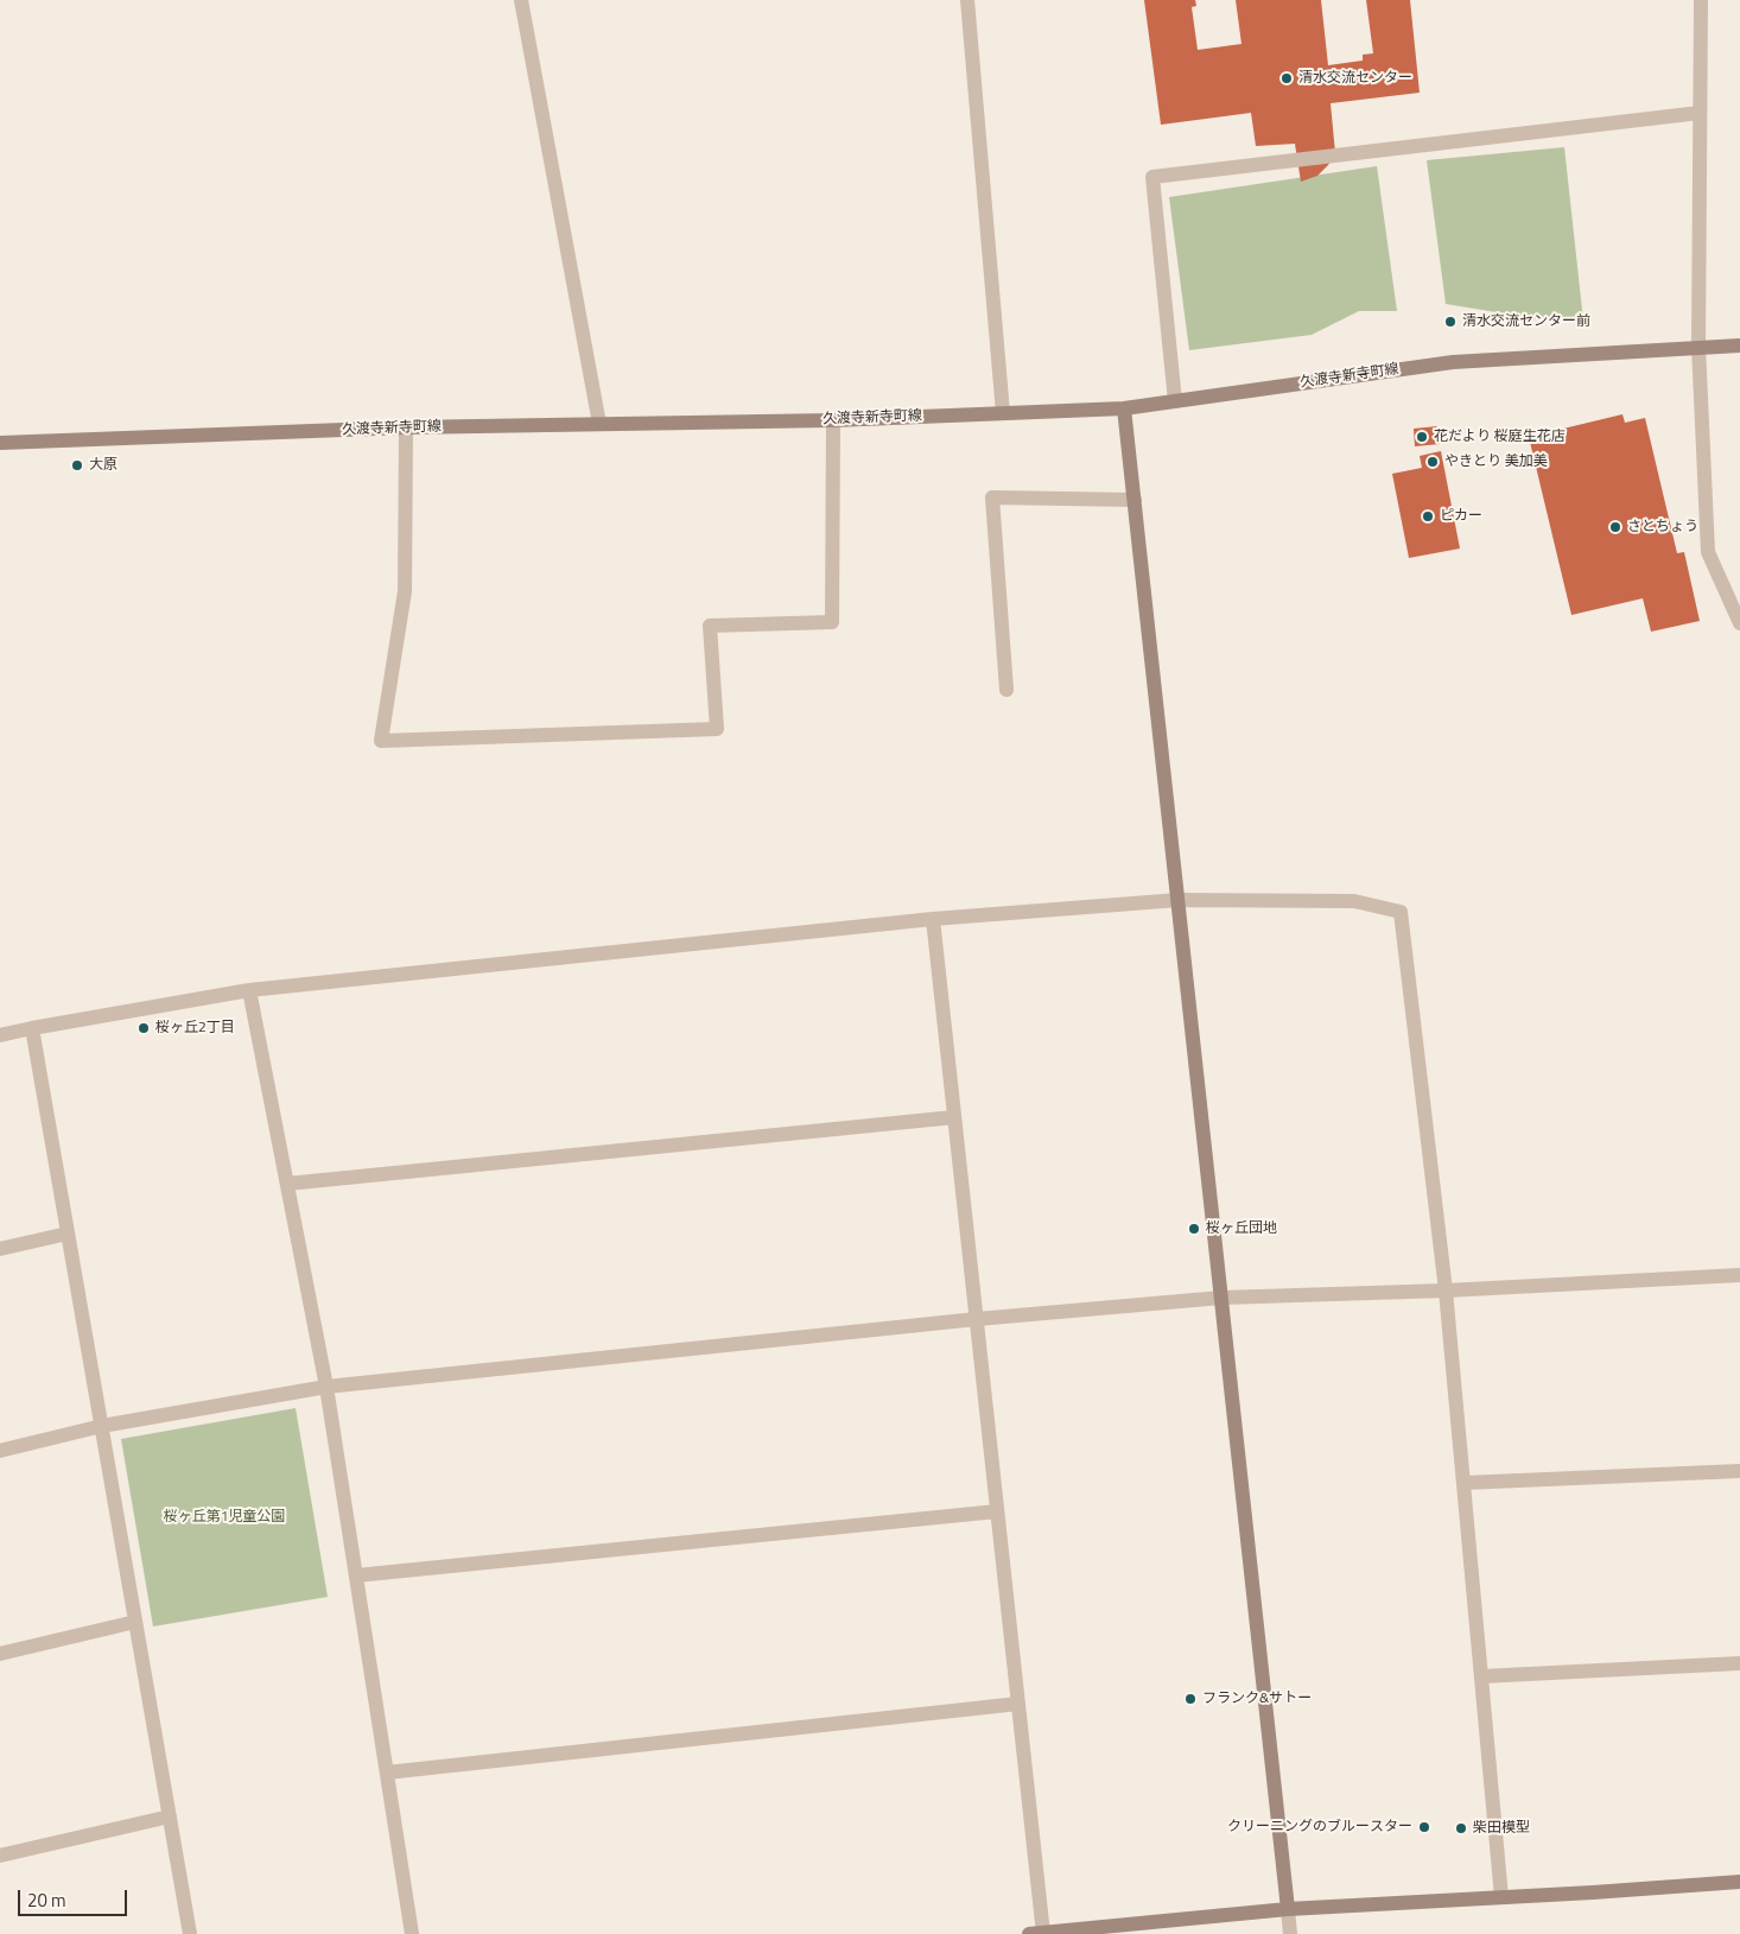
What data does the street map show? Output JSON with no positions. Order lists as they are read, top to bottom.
{
  "streets": {
    "street": ["久渡寺新寺町線"]
  },
  "parks": ["桜ヶ丘第1児童公園"],
  "places": [
    "清水交流センター",
    "清水交流センター前",
    "花だより 桜庭生花店",
    "やきとり 美加美",
    "大原",
    "ピカー",
    "さとちょう",
    "桜ヶ丘2丁目",
    "桜ヶ丘団地",
    "フランク&サトー",
    "クリーニングのブルースター",
    "柴田模型"
  ],
  "scale_bar": "20 m"
}
